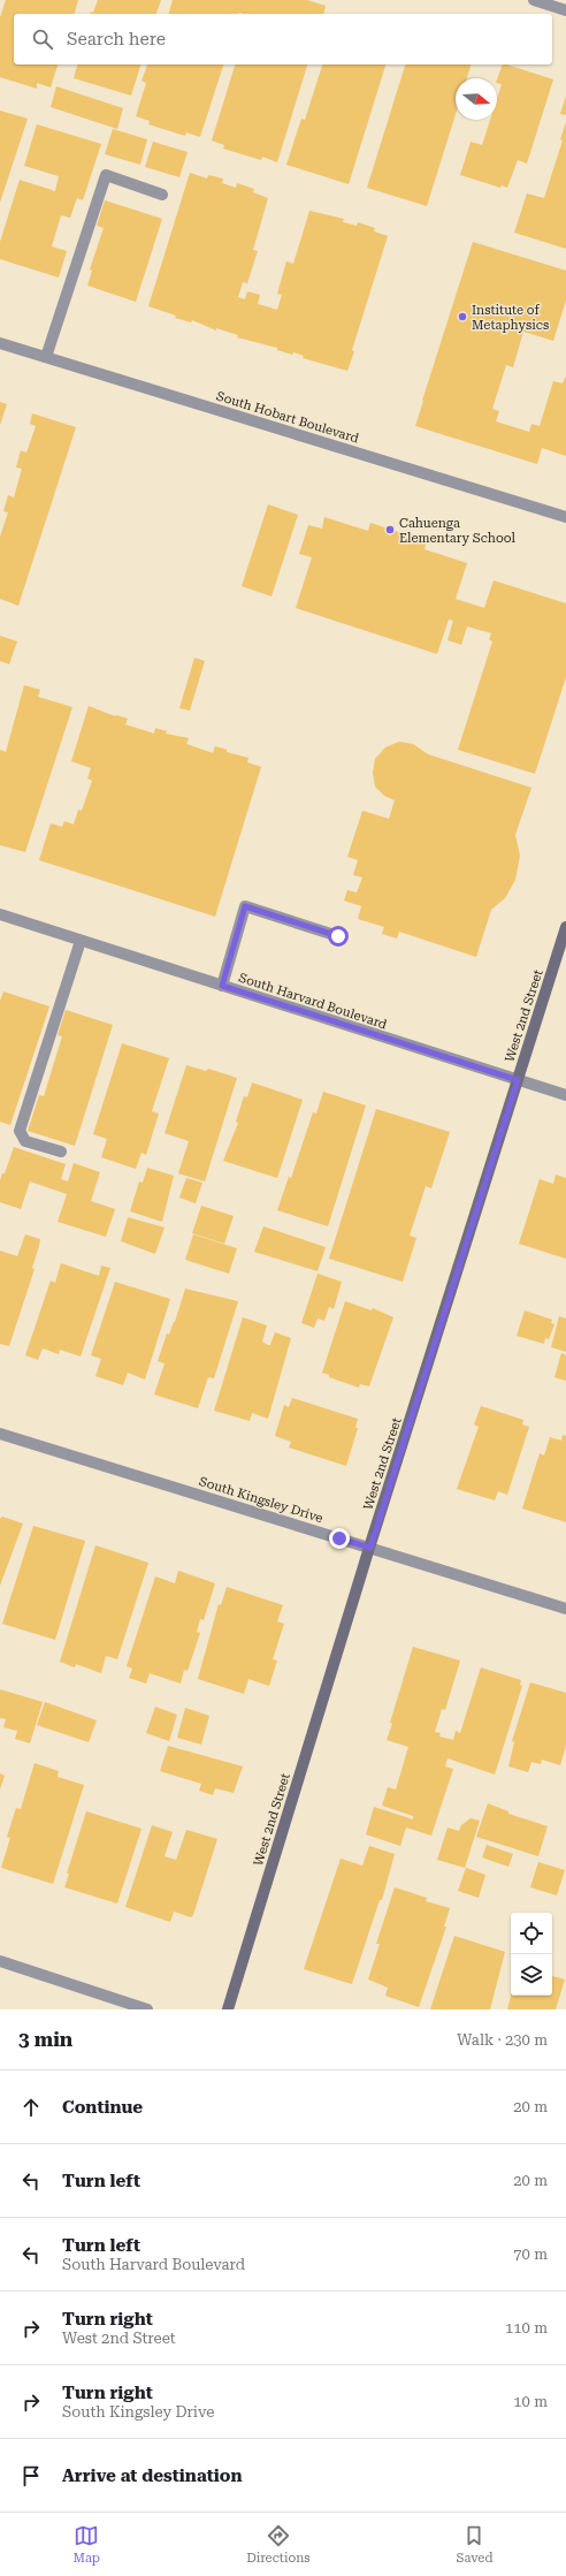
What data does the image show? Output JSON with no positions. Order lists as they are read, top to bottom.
{
  "streets": {
    "street": [
      "South Hobart Boulevard",
      "South Harvard Boulevard",
      "West 2nd Street",
      "South Kingsley Drive"
    ]
  },
  "crossings": [
    ["South Harvard Boulevard", "West 2nd Street"],
    ["West 2nd Street", "South Kingsley Drive"]
  ],
  "places": ["Institute of Metaphysics", "Cahuenga Elementary School"],
  "north": "right",
  "page": {
    "search": "Search here",
    "heading": ["3 min", "Walk · 230 m"],
    "list": [
      ["Continue", "20 m"],
      ["Turn left", "20 m"],
      ["Turn left", "South Harvard Boulevard", "70 m"],
      ["Turn right", "West 2nd Street", "110 m"],
      ["Turn right", "South Kingsley Drive", "10 m"],
      "Arrive at destination"
    ],
    "nav": ["Map", "Directions", "Saved"]
  }
}
